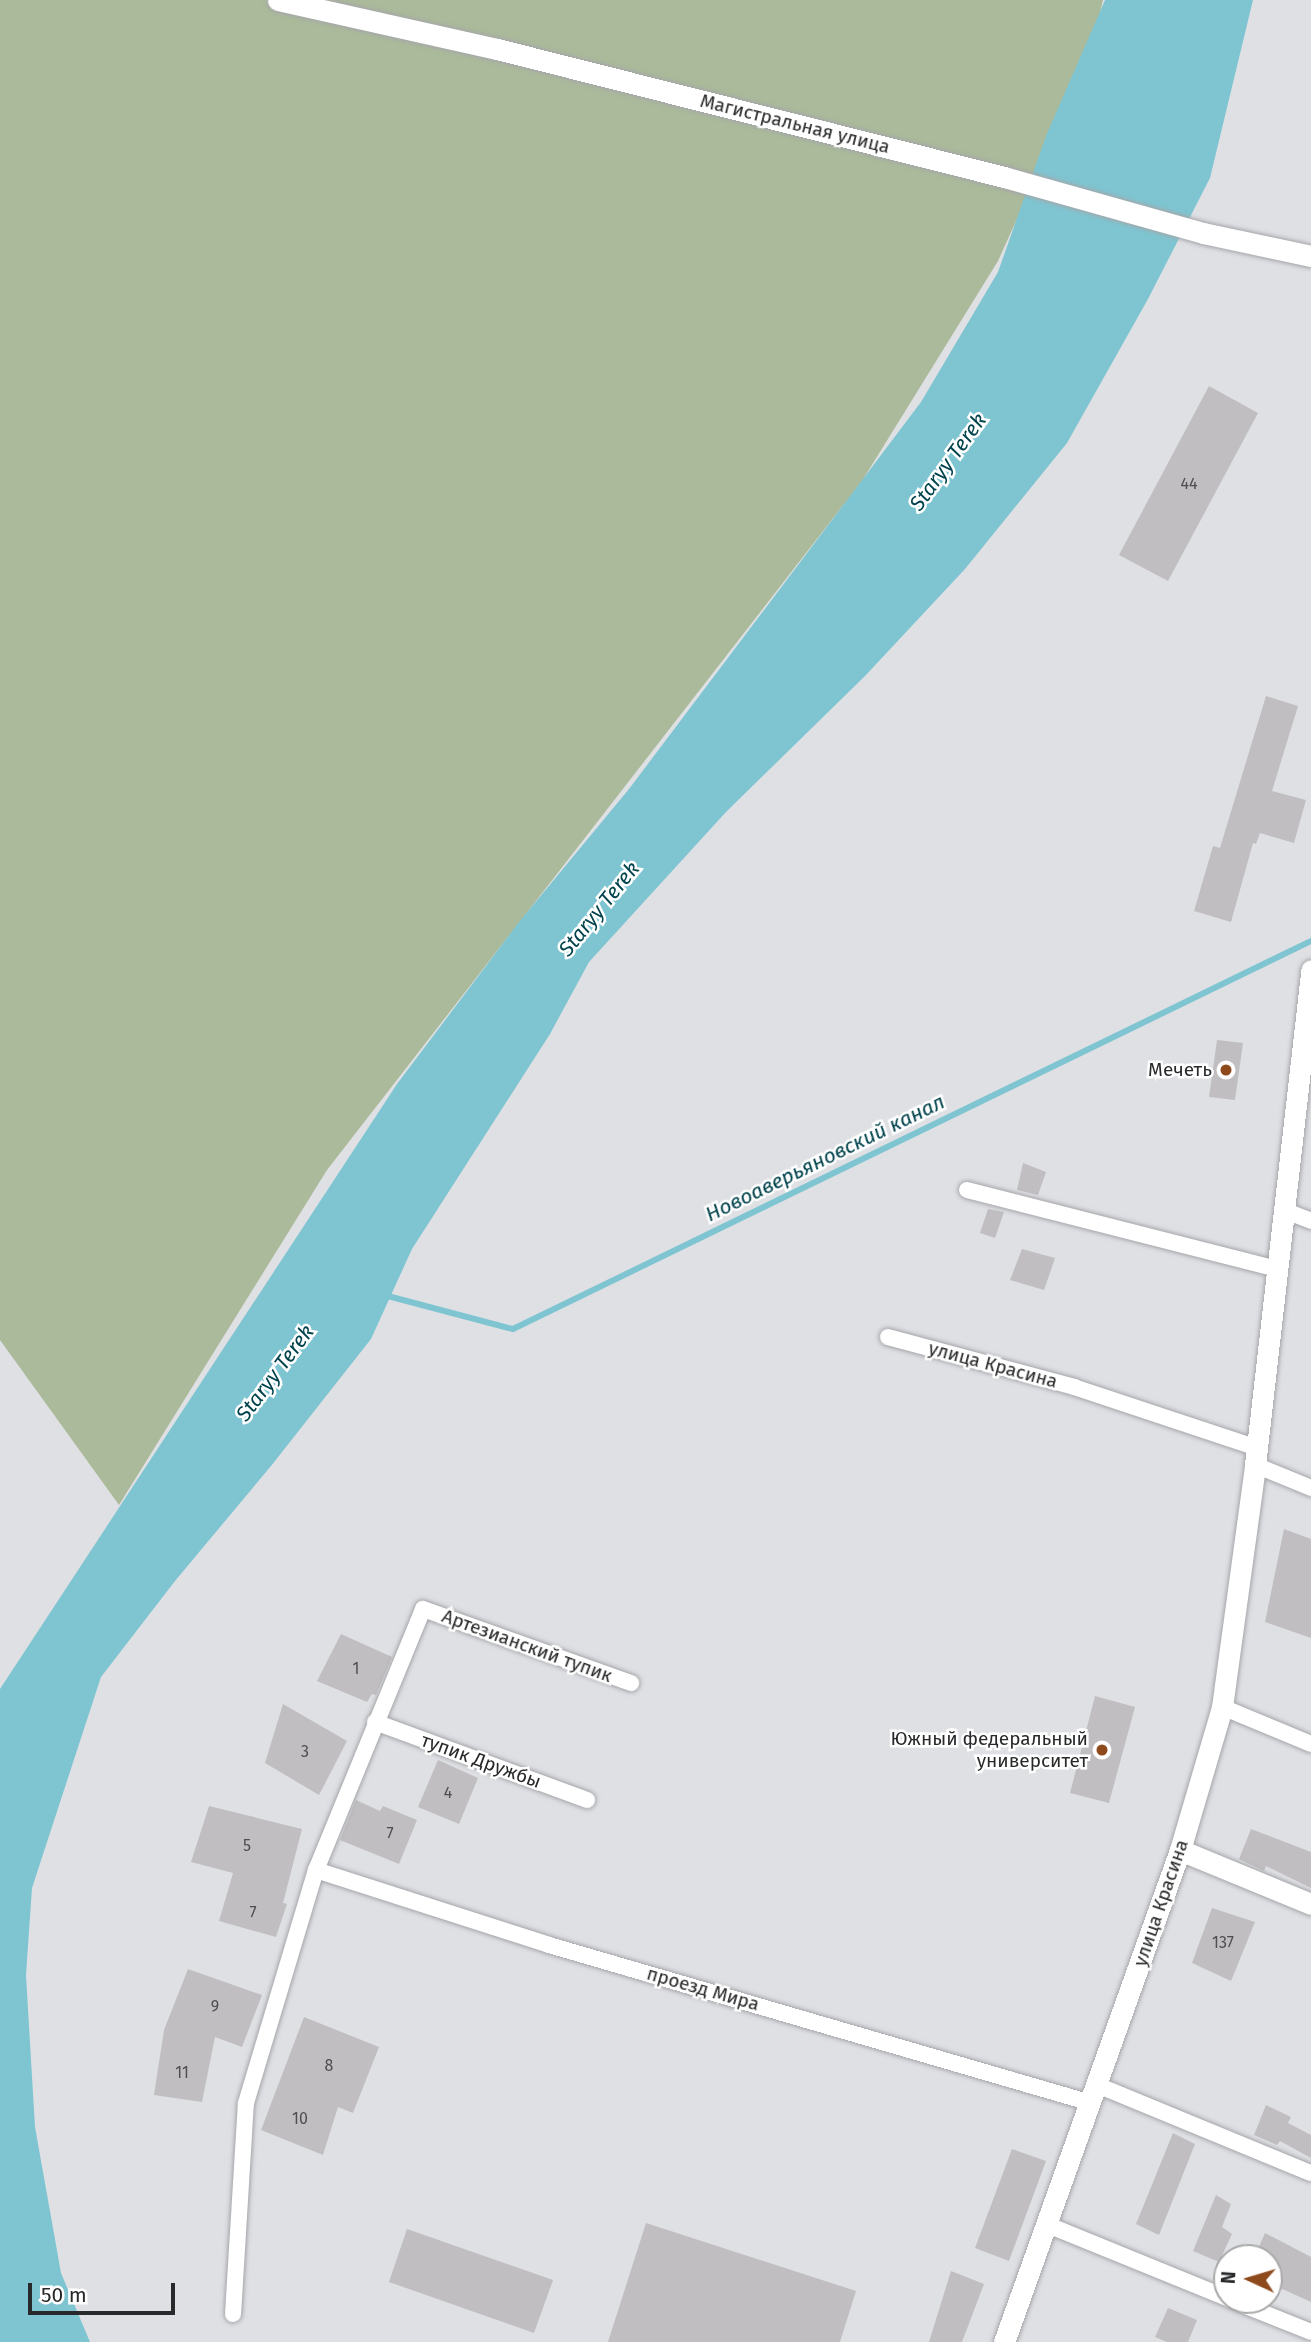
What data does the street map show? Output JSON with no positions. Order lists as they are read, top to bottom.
{
  "streets": {
    "street": [
      "Магистральная улица",
      "улица Красина",
      "Артезианский тупик",
      "тупик Дружбы",
      "проезд Мира"
    ]
  },
  "crossings": [
    ["улица Красина", "проезд Мира"],
    ["Артезианский тупик", "тупик Дружбы"]
  ],
  "water": ["Staryy Terek", "Новоаверьяновский канал"],
  "places": ["Мечеть", "Южный федеральный университет"],
  "house_numbers": [
    "44",
    "1",
    "3",
    "4",
    "7",
    "5",
    "7",
    "137",
    "9",
    "8",
    "11",
    "10"
  ],
  "scale_bar": "50 m",
  "north": "left"
}
